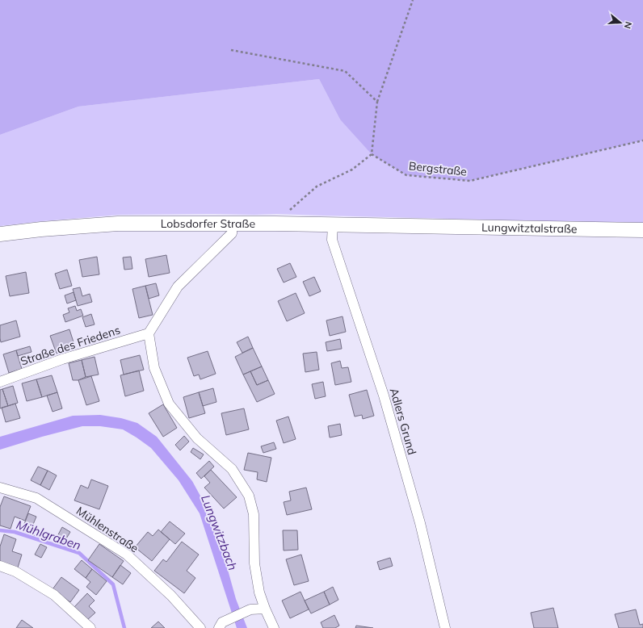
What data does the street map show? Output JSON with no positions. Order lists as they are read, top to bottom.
{
  "streets": {
    "main road": ["Lobsdorfer Straße", "Lungwitztalstraße"],
    "street": ["Straße des Friedens", "Adlers Grund", "Mühlenstraße"],
    "path": ["Bergstraße"]
  },
  "crossings": [
    ["Lobsdorfer Straße", "Lungwitztalstraße"],
    ["Lobsdorfer Straße", "Adlers Grund"]
  ],
  "water": ["Lungwitzbach", "Mühlgraben"],
  "north": "right"
}
